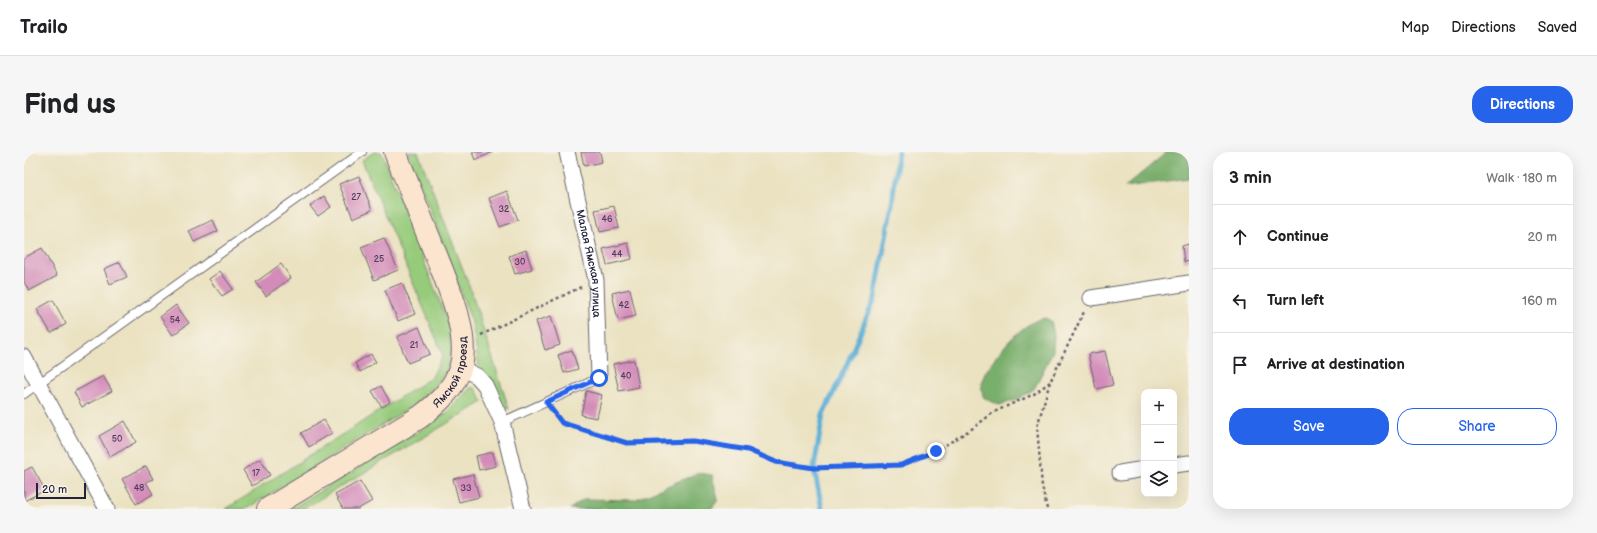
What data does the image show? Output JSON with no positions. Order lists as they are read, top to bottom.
{
  "streets": {
    "main road": ["Ямской проезд"],
    "street": ["Малая Ямская улица"]
  },
  "house_numbers": [
    "27",
    "32",
    "46",
    "44",
    "25",
    "30",
    "42",
    "54",
    "21",
    "40",
    "50",
    "17",
    "48",
    "33"
  ],
  "scale_bar": "20 m",
  "page": {
    "header": "Trailo",
    "nav": ["Map", "Directions", "Saved"],
    "buttons": [
      "Directions",
      ["Save", "Share"]
    ],
    "title": "Find us",
    "heading": ["3 min", "Walk · 180 m"],
    "list": [
      ["Continue", "20 m"],
      ["Turn left", "160 m"],
      "Arrive at destination"
    ],
    "map_buttons": ["+", "−"],
    "scale": "20 m"
  }
}
